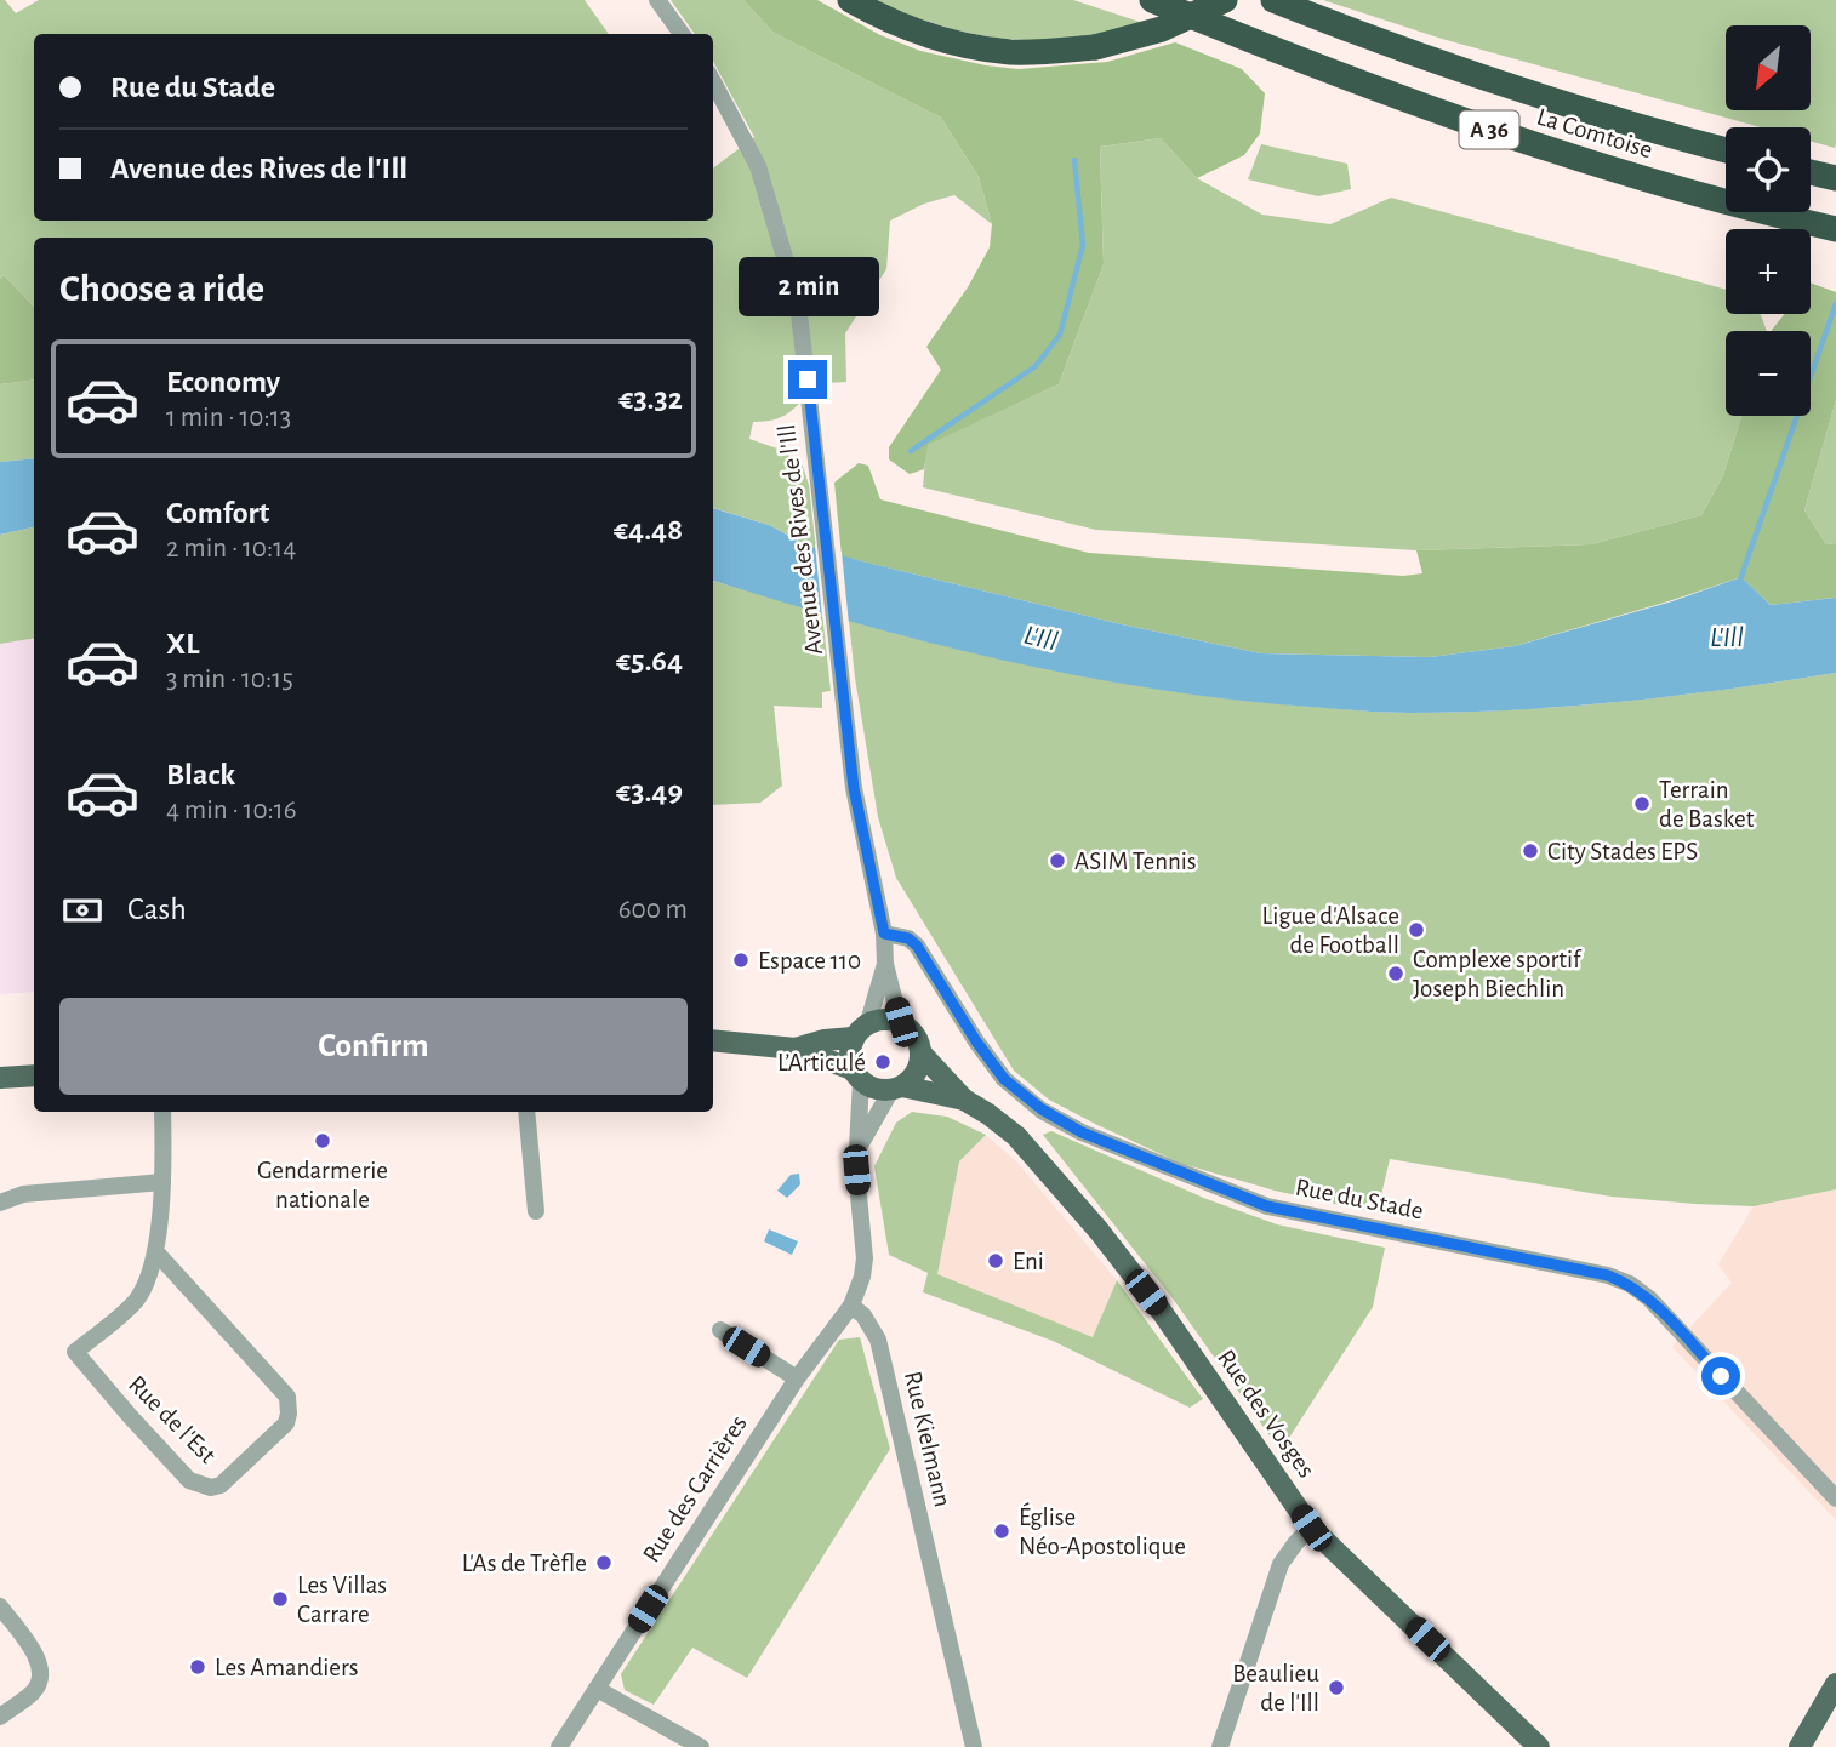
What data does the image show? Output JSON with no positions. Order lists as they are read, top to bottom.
{
  "streets": {
    "highway": ["A 36", "La Comtoise"],
    "main road": ["Rue des Vosges"],
    "street": [
      "Avenue des Rives de l'Ill",
      "Rue du Stade",
      "Rue de l'Est",
      "Rue Kielmann",
      "Rue des Carrières"
    ]
  },
  "crossings": [
    ["Avenue des Rives de l'Ill", "Rue du Stade"],
    ["Avenue des Rives de l'Ill", "Rue des Vosges"],
    ["Rue Kielmann", "Rue des Carrières"]
  ],
  "water": ["L'Ill"],
  "places": [
    "Terrain de Basket",
    "City Stades EPS",
    "ASIM Tennis",
    "Ligue d'Alsace de Football",
    "Espace 110",
    "Complexe sportif Joseph Biechlin",
    "L’Articulé",
    "Gendarmerie nationale",
    "Eni",
    "Église Néo-Apostolique",
    "L'As de Trèfle",
    "Les Villas Carrare",
    "Les Amandiers",
    "Beaulieu de l'Ill"
  ],
  "north": "bottom left",
  "page": {
    "map_buttons": ["+", "−"],
    "banner": ["Rue du Stade", "Avenue des Rives de l'Ill"],
    "heading": "Choose a ride",
    "bubble": "2 min",
    "list": [
      {
        "name": "Economy",
        "note": "1 min · 10:13",
        "value": "€3.32"
      },
      {
        "name": "Comfort",
        "note": "2 min · 10:14",
        "value": "€4.48"
      },
      {
        "name": "XL",
        "note": "3 min · 10:15",
        "value": "€5.64"
      },
      {
        "name": "Black",
        "note": "4 min · 10:16",
        "value": "€3.49"
      }
    ],
    "pay": ["Cash", "600 m"],
    "buttons": "Confirm"
  }
}
